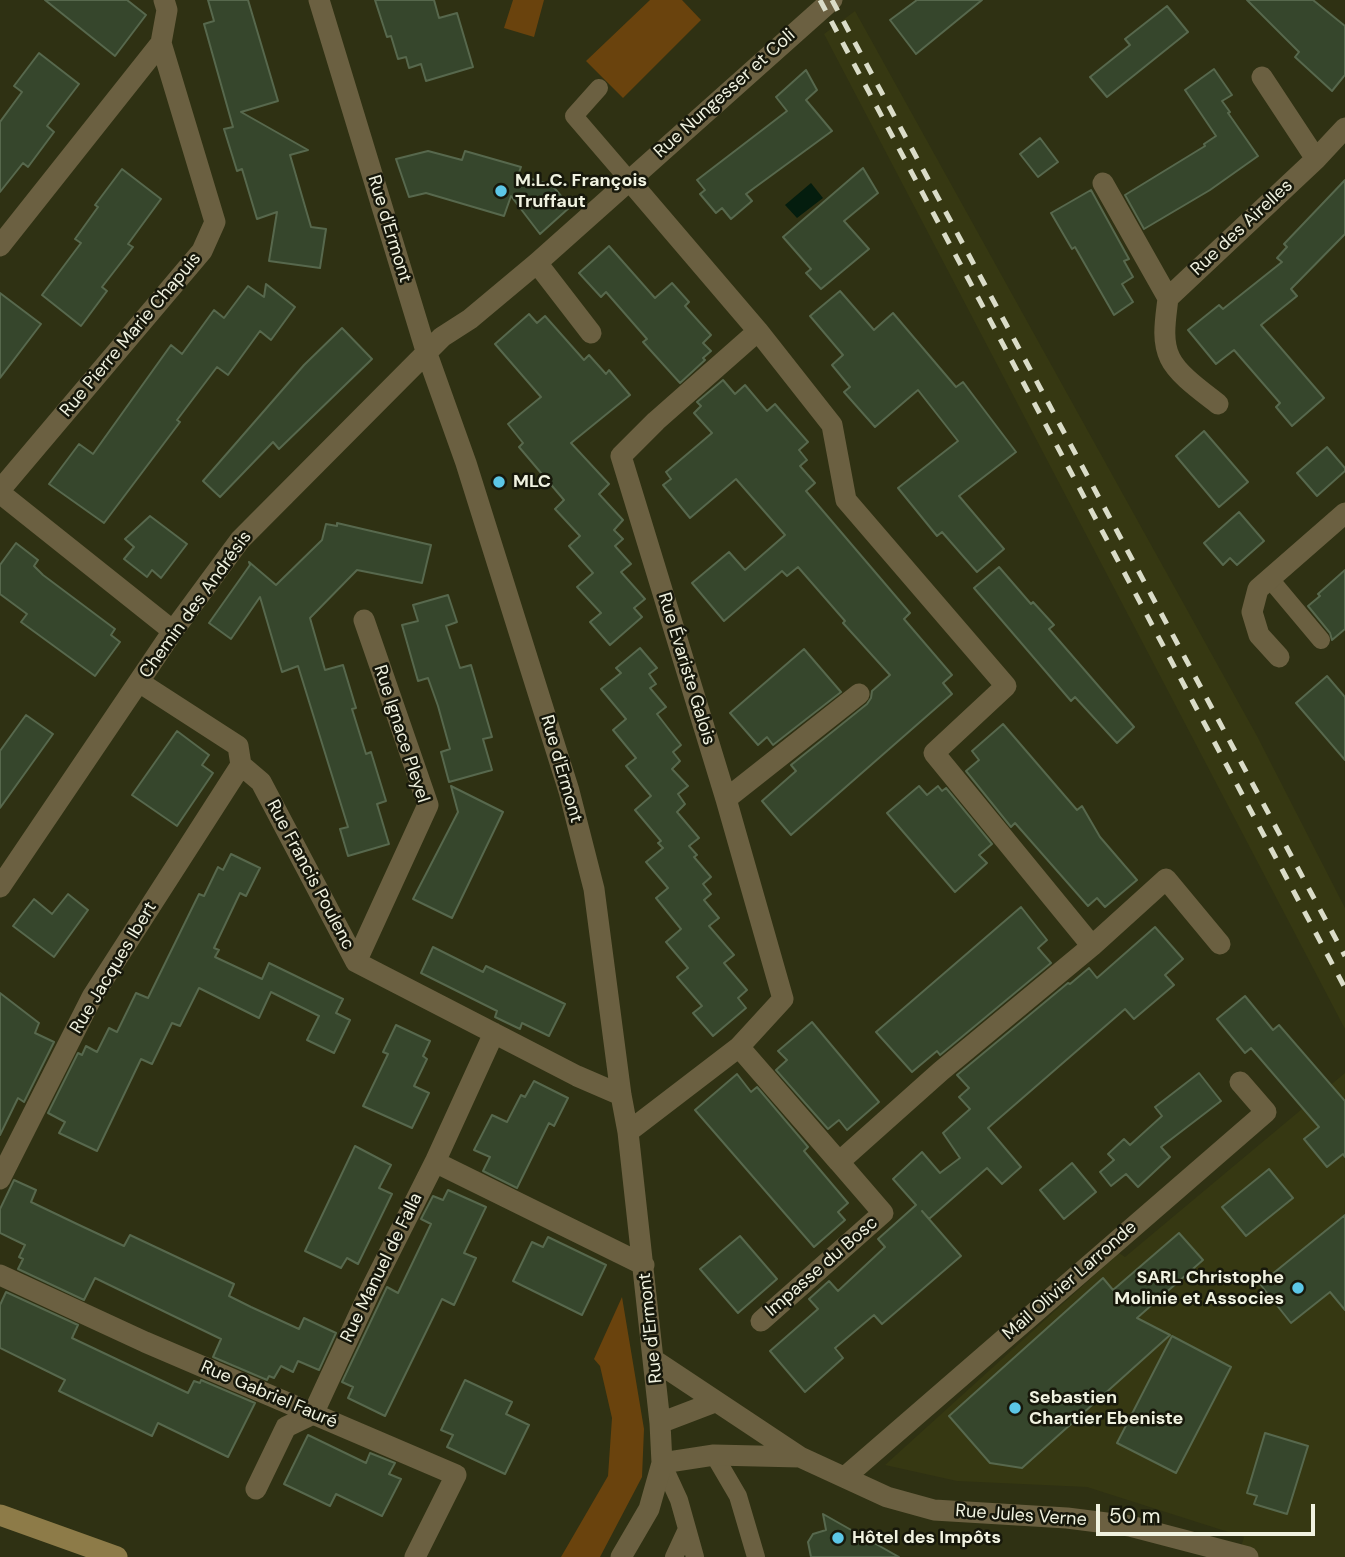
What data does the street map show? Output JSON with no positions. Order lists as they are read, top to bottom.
{
  "streets": {
    "street": [
      "Rue Nungesser et Coli",
      "Rue des Airelles",
      "Rue d'Ermont",
      "Rue Pierre Marie Chapuis",
      "Chemin des Andrésis",
      "Rue Évariste Galois",
      "Rue Ignace Pleyel",
      "Rue Francis Poulenc",
      "Rue Jacques Ibert",
      "Impasse du Bosc",
      "Rue Manuel de Falla",
      "Mail Olivier Larronde",
      "Rue Gabriel Fauré",
      "Rue Jules Verne"
    ]
  },
  "crossings": [
    ["Rue Nungesser et Coli", "Rue d'Ermont"],
    ["Rue Nungesser et Coli", "Chemin des Andrésis"],
    ["Rue d'Ermont", "Chemin des Andrésis"],
    ["Rue d'Ermont", "Rue Évariste Galois"],
    ["Rue d'Ermont", "Rue Francis Poulenc"],
    ["Rue d'Ermont", "Rue Jules Verne"],
    ["Rue Pierre Marie Chapuis", "Chemin des Andrésis"],
    ["Chemin des Andrésis", "Rue Francis Poulenc"],
    ["Rue Ignace Pleyel", "Rue Francis Poulenc"],
    ["Rue Francis Poulenc", "Rue Jacques Ibert"],
    ["Rue Francis Poulenc", "Rue Manuel de Falla"],
    ["Rue Manuel de Falla", "Rue Gabriel Fauré"],
    ["Mail Olivier Larronde", "Rue Jules Verne"]
  ],
  "places": [
    "M.L.C. François Truffaut",
    "MLC",
    "SARL Christophe Molinie et Associes",
    "Sebastien Chartier Ebeniste",
    "Hôtel des Impôts"
  ],
  "scale_bar": "50 m"
}
